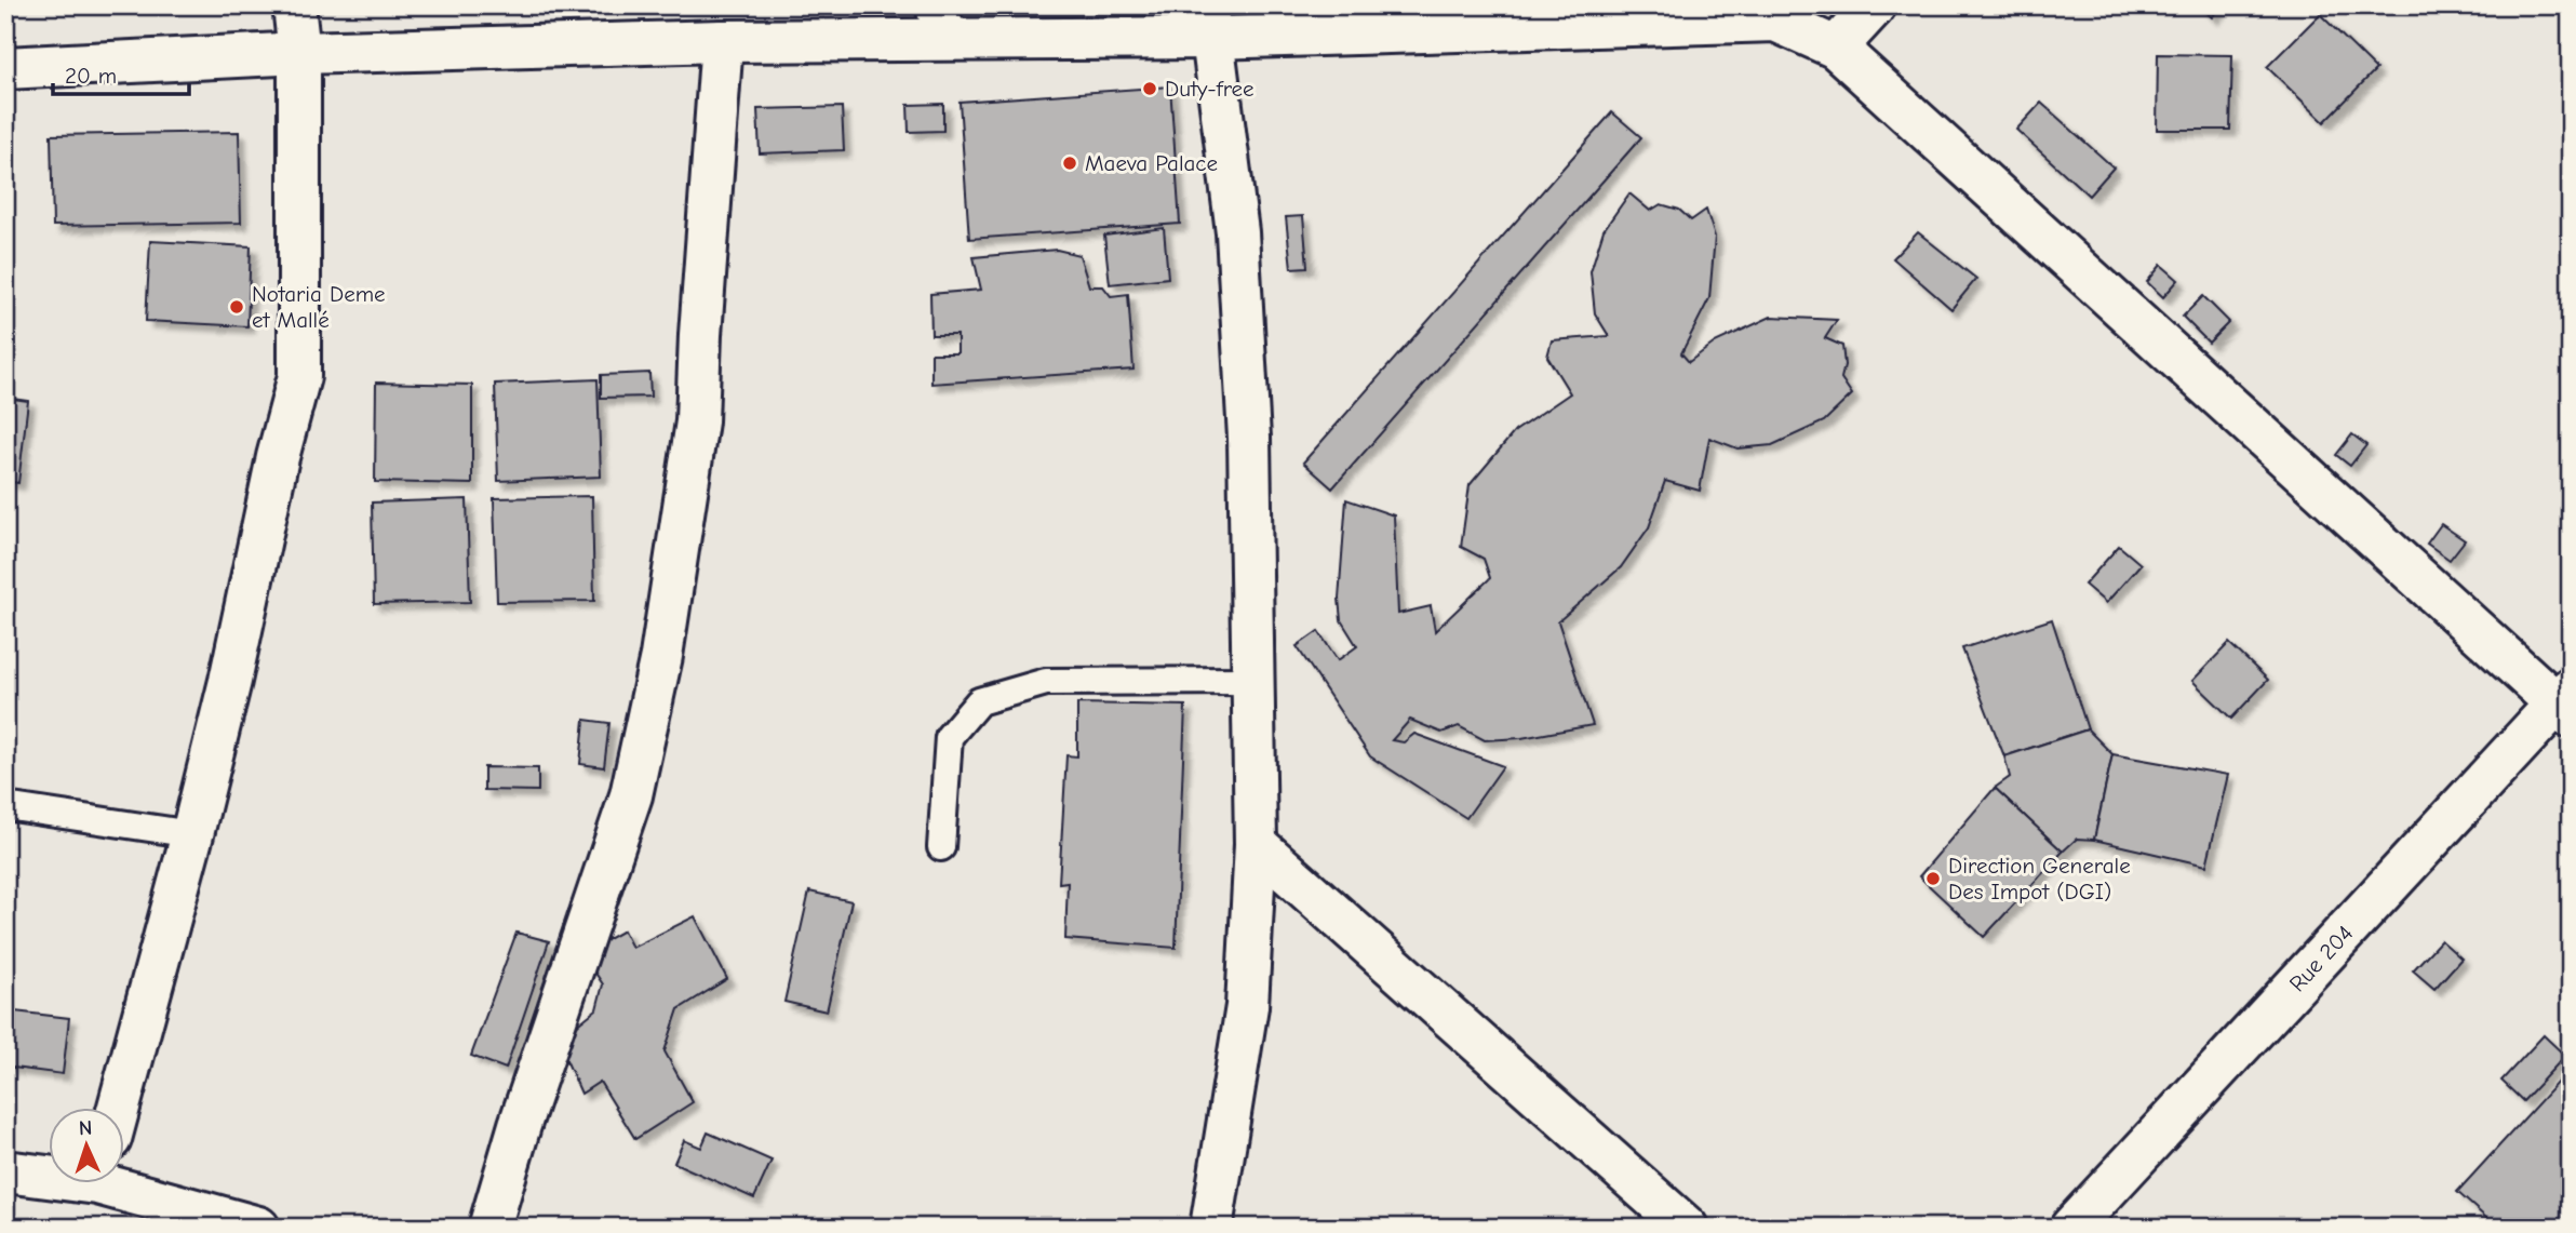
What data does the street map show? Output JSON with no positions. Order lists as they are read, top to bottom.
{
  "streets": {
    "street": ["Rue 204"]
  },
  "places": [
    "Duty-free",
    "Maeva Palace",
    "Notaria Deme et Mallé",
    "Direction Generale Des Impot (DGI)"
  ],
  "scale_bar": "20 m",
  "north": "top"
}
